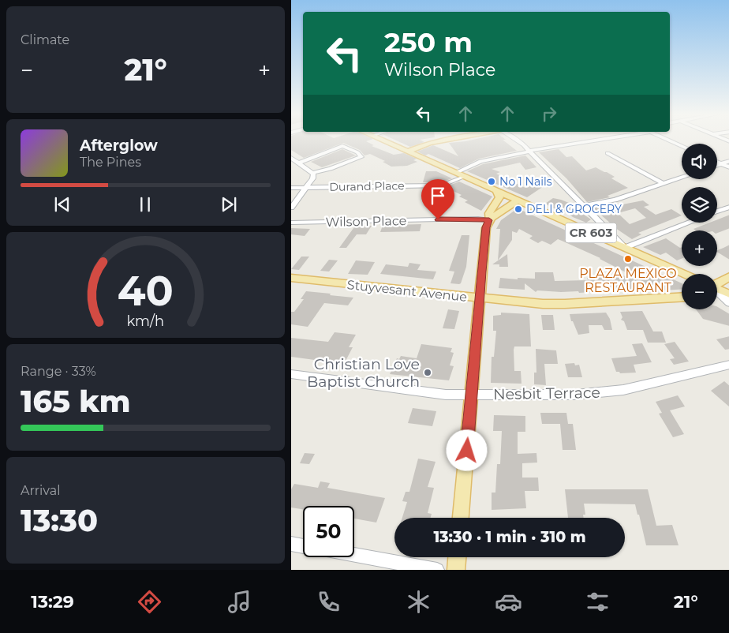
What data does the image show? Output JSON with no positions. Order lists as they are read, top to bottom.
{
  "streets": {
    "main road": ["CR 603", "Stuyvesant Avenue"],
    "street": ["Durand Place", "Wilson Place", "Nesbit Terrace"]
  },
  "crossings": [
    ["Durand Place", "CR 603"]
  ],
  "places": [
    "No 1 Nails",
    "DELI & GROCERY",
    "PLAZA MEXICO RESTAURANT",
    "Christian Love Baptist Church"
  ],
  "page": {
    "tile": [
      "Climate",
      ["Range · 33%", "165 km"],
      ["Arrival", "13:30"]
    ],
    "turn": ["250 m", "Wilson Place"],
    "heat": ["−", "21°", "+"],
    "song": ["Afterglow", "The Pines"],
    "map_buttons": ["+", "−"],
    "limit": "50",
    "trip": "13:30 · 1 min · 310 m",
    "tabs": ["13:29", "21°"],
    "gauge": ["40", "km/h"]
  }
}
